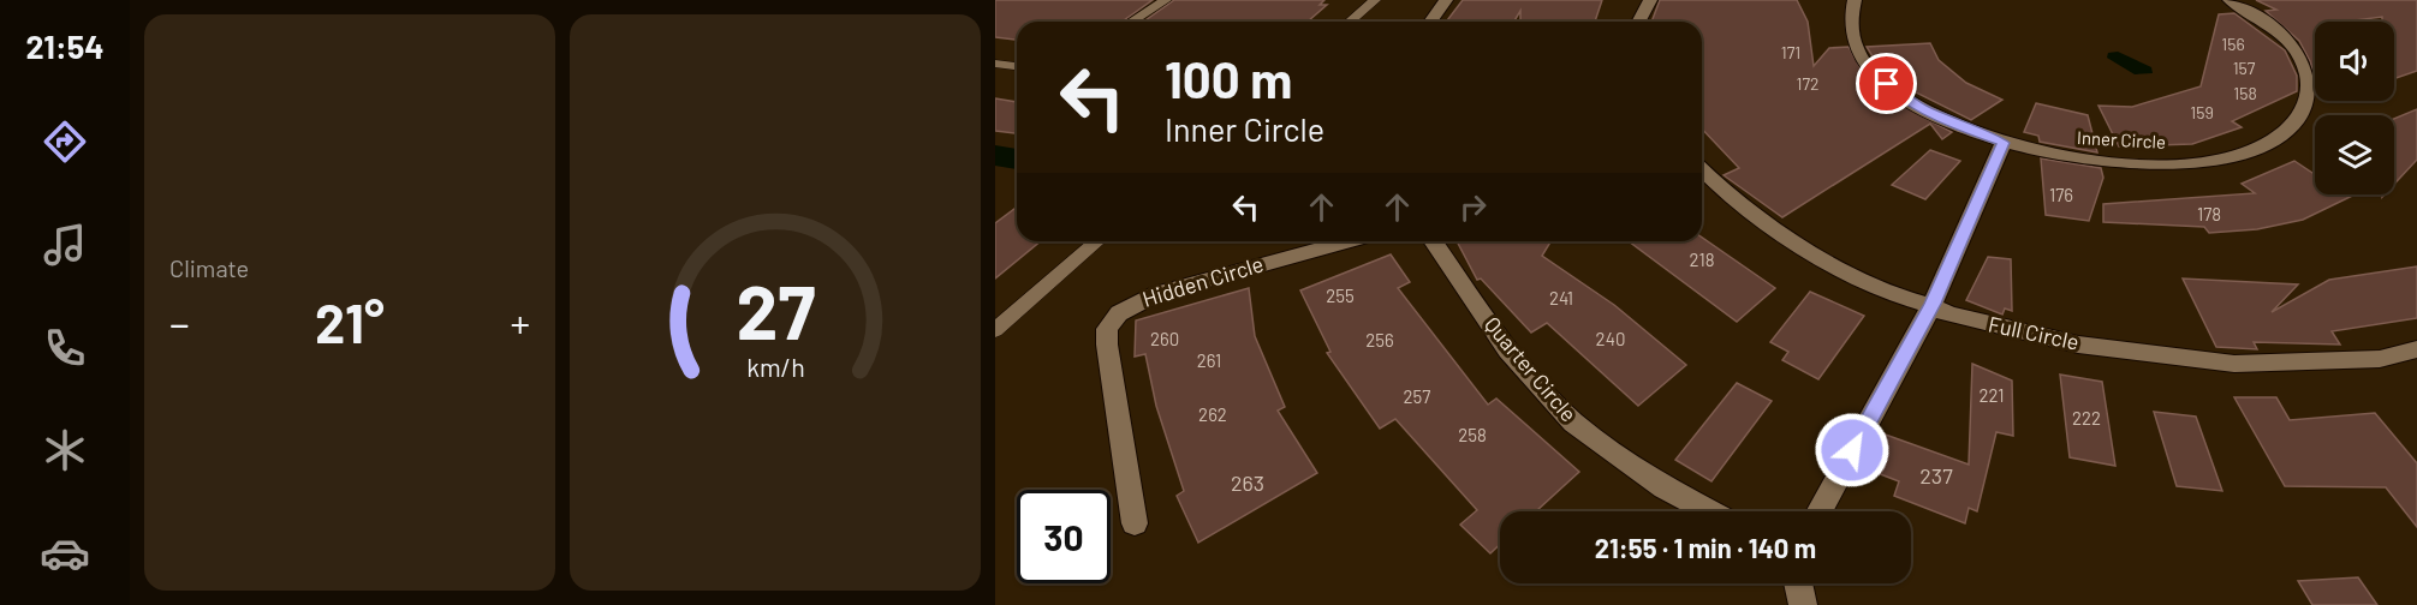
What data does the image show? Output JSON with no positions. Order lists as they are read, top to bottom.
{
  "streets": {
    "street": [
      "Inner Circle",
      "Hidden Circle",
      "Full Circle",
      "Quarter Circle"
    ]
  },
  "house_numbers": [
    "156",
    "171",
    "157",
    "172",
    "158",
    "159",
    "176",
    "178",
    "218",
    "255",
    "241",
    "260",
    "240",
    "256",
    "261",
    "221",
    "257",
    "262",
    "222",
    "258",
    "237",
    "263"
  ],
  "page": {
    "tabs": "21:54",
    "tile": "Climate",
    "turn": ["100 m", "Inner Circle"],
    "heat": ["−", "21°", "+"],
    "limit": "30",
    "trip": "21:55 · 1 min · 140 m",
    "gauge": ["27", "km/h"]
  }
}
